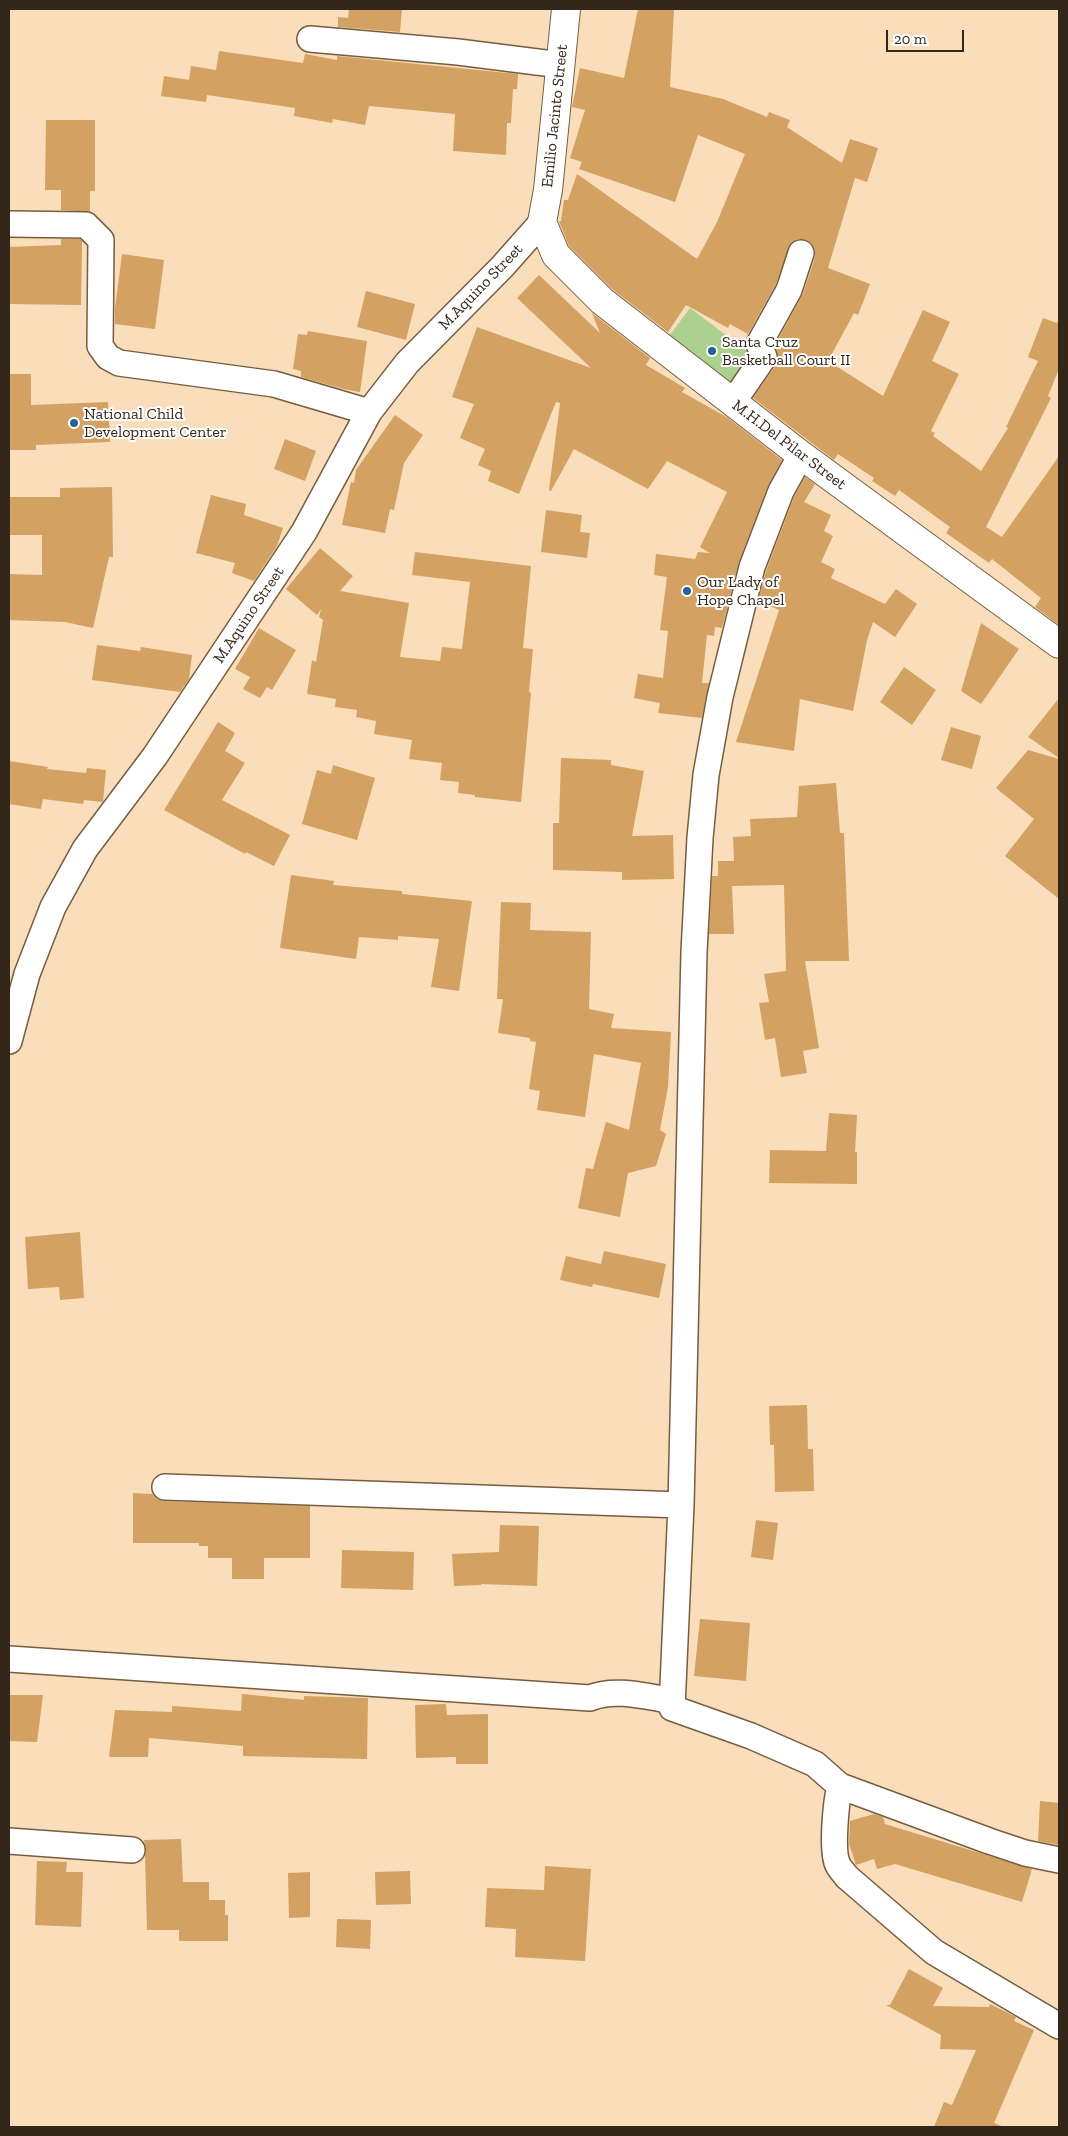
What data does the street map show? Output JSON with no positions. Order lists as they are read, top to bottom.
{
  "streets": {
    "street": ["Emilio Jacinto Street", "M.Aquino Street", "M.H.Del Pilar Street"]
  },
  "crossings": [
    ["Emilio Jacinto Street", "M.Aquino Street"],
    ["Emilio Jacinto Street", "M.H.Del Pilar Street"],
    ["M.Aquino Street", "M.H.Del Pilar Street"]
  ],
  "places": ["Santa Cruz Basketball Court II", "National Child Development Center", "Our Lady of Hope Chapel"],
  "scale_bar": "20 m"
}
